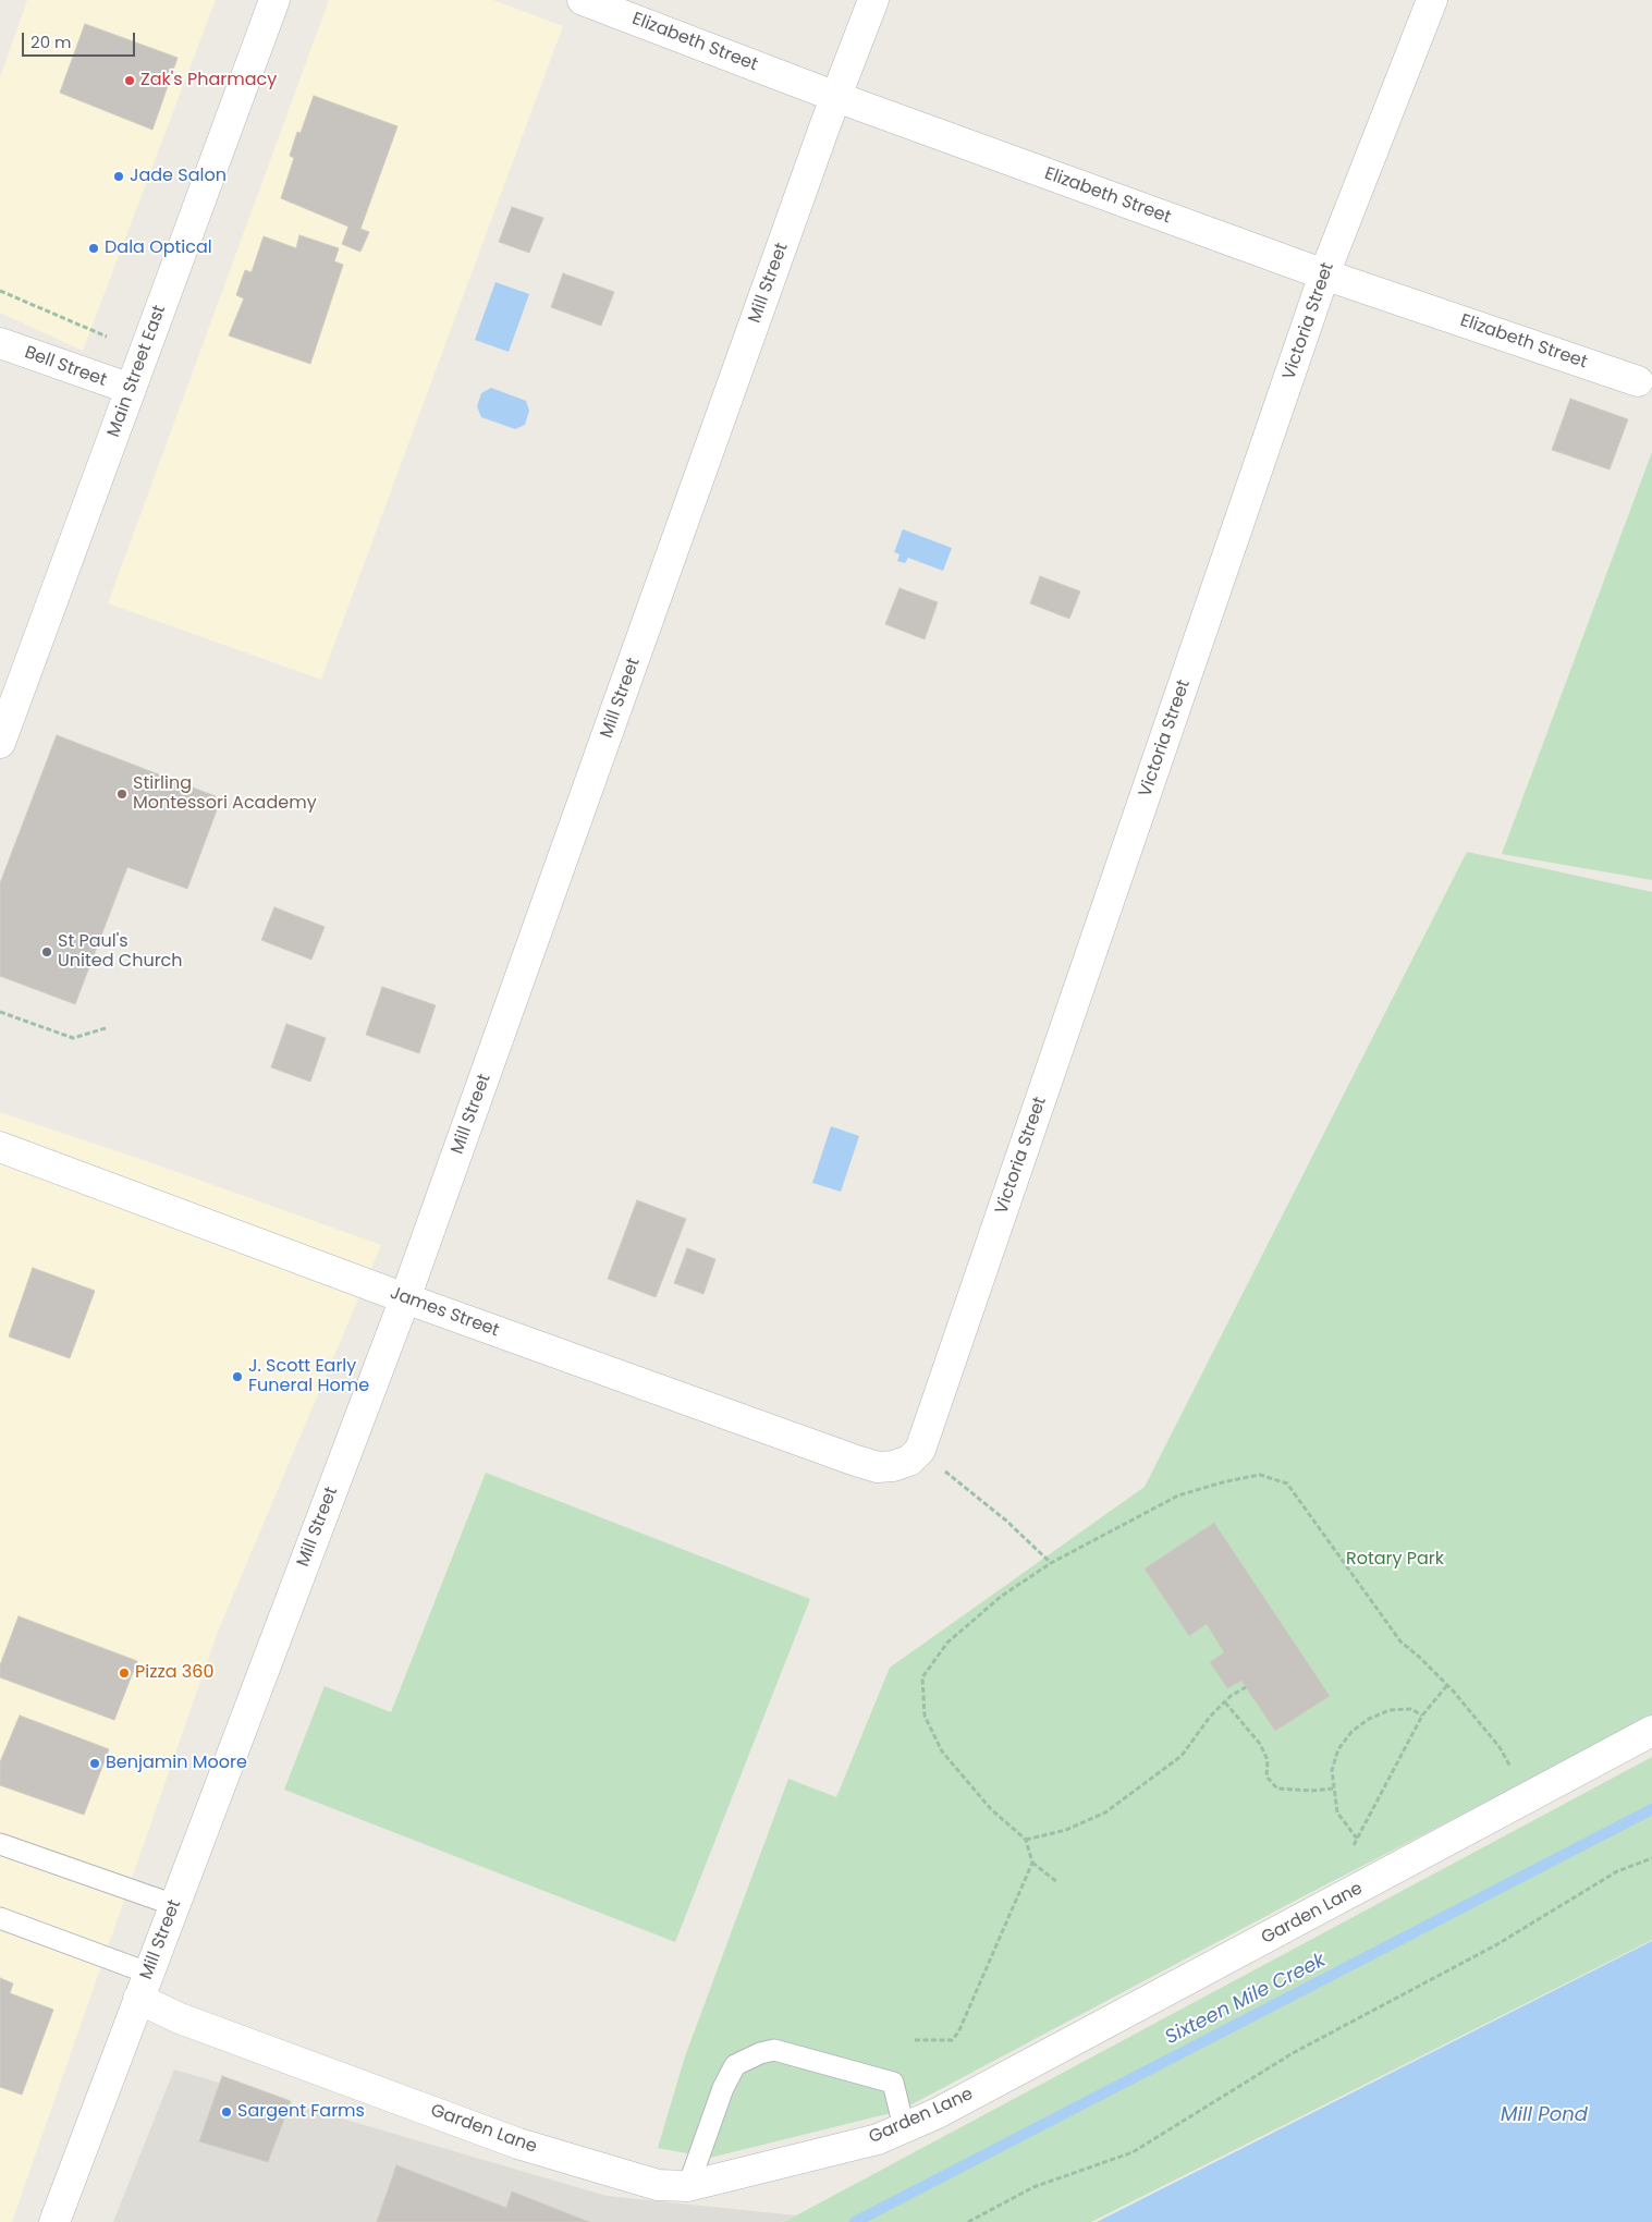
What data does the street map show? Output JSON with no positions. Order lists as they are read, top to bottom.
{
  "streets": {
    "street": [
      "Elizabeth Street",
      "Mill Street",
      "Victoria Street",
      "Bell Street",
      "Main Street East",
      "James Street",
      "Garden Lane"
    ]
  },
  "crossings": [
    ["Elizabeth Street", "Mill Street"],
    ["Elizabeth Street", "Victoria Street"],
    ["Mill Street", "James Street"],
    ["Mill Street", "Garden Lane"],
    ["Victoria Street", "James Street"],
    ["Bell Street", "Main Street East"]
  ],
  "water": ["Sixteen Mile Creek", "Mill Pond"],
  "parks": ["Rotary Park"],
  "places": [
    "Zak's Pharmacy",
    "Jade Salon",
    "Dala Optical",
    "Stirling Montessori Academy",
    "St Paul's United Church",
    "J. Scott Early Funeral Home",
    "Pizza 360",
    "Benjamin Moore",
    "Sargent Farms"
  ],
  "scale_bar": "20 m"
}
